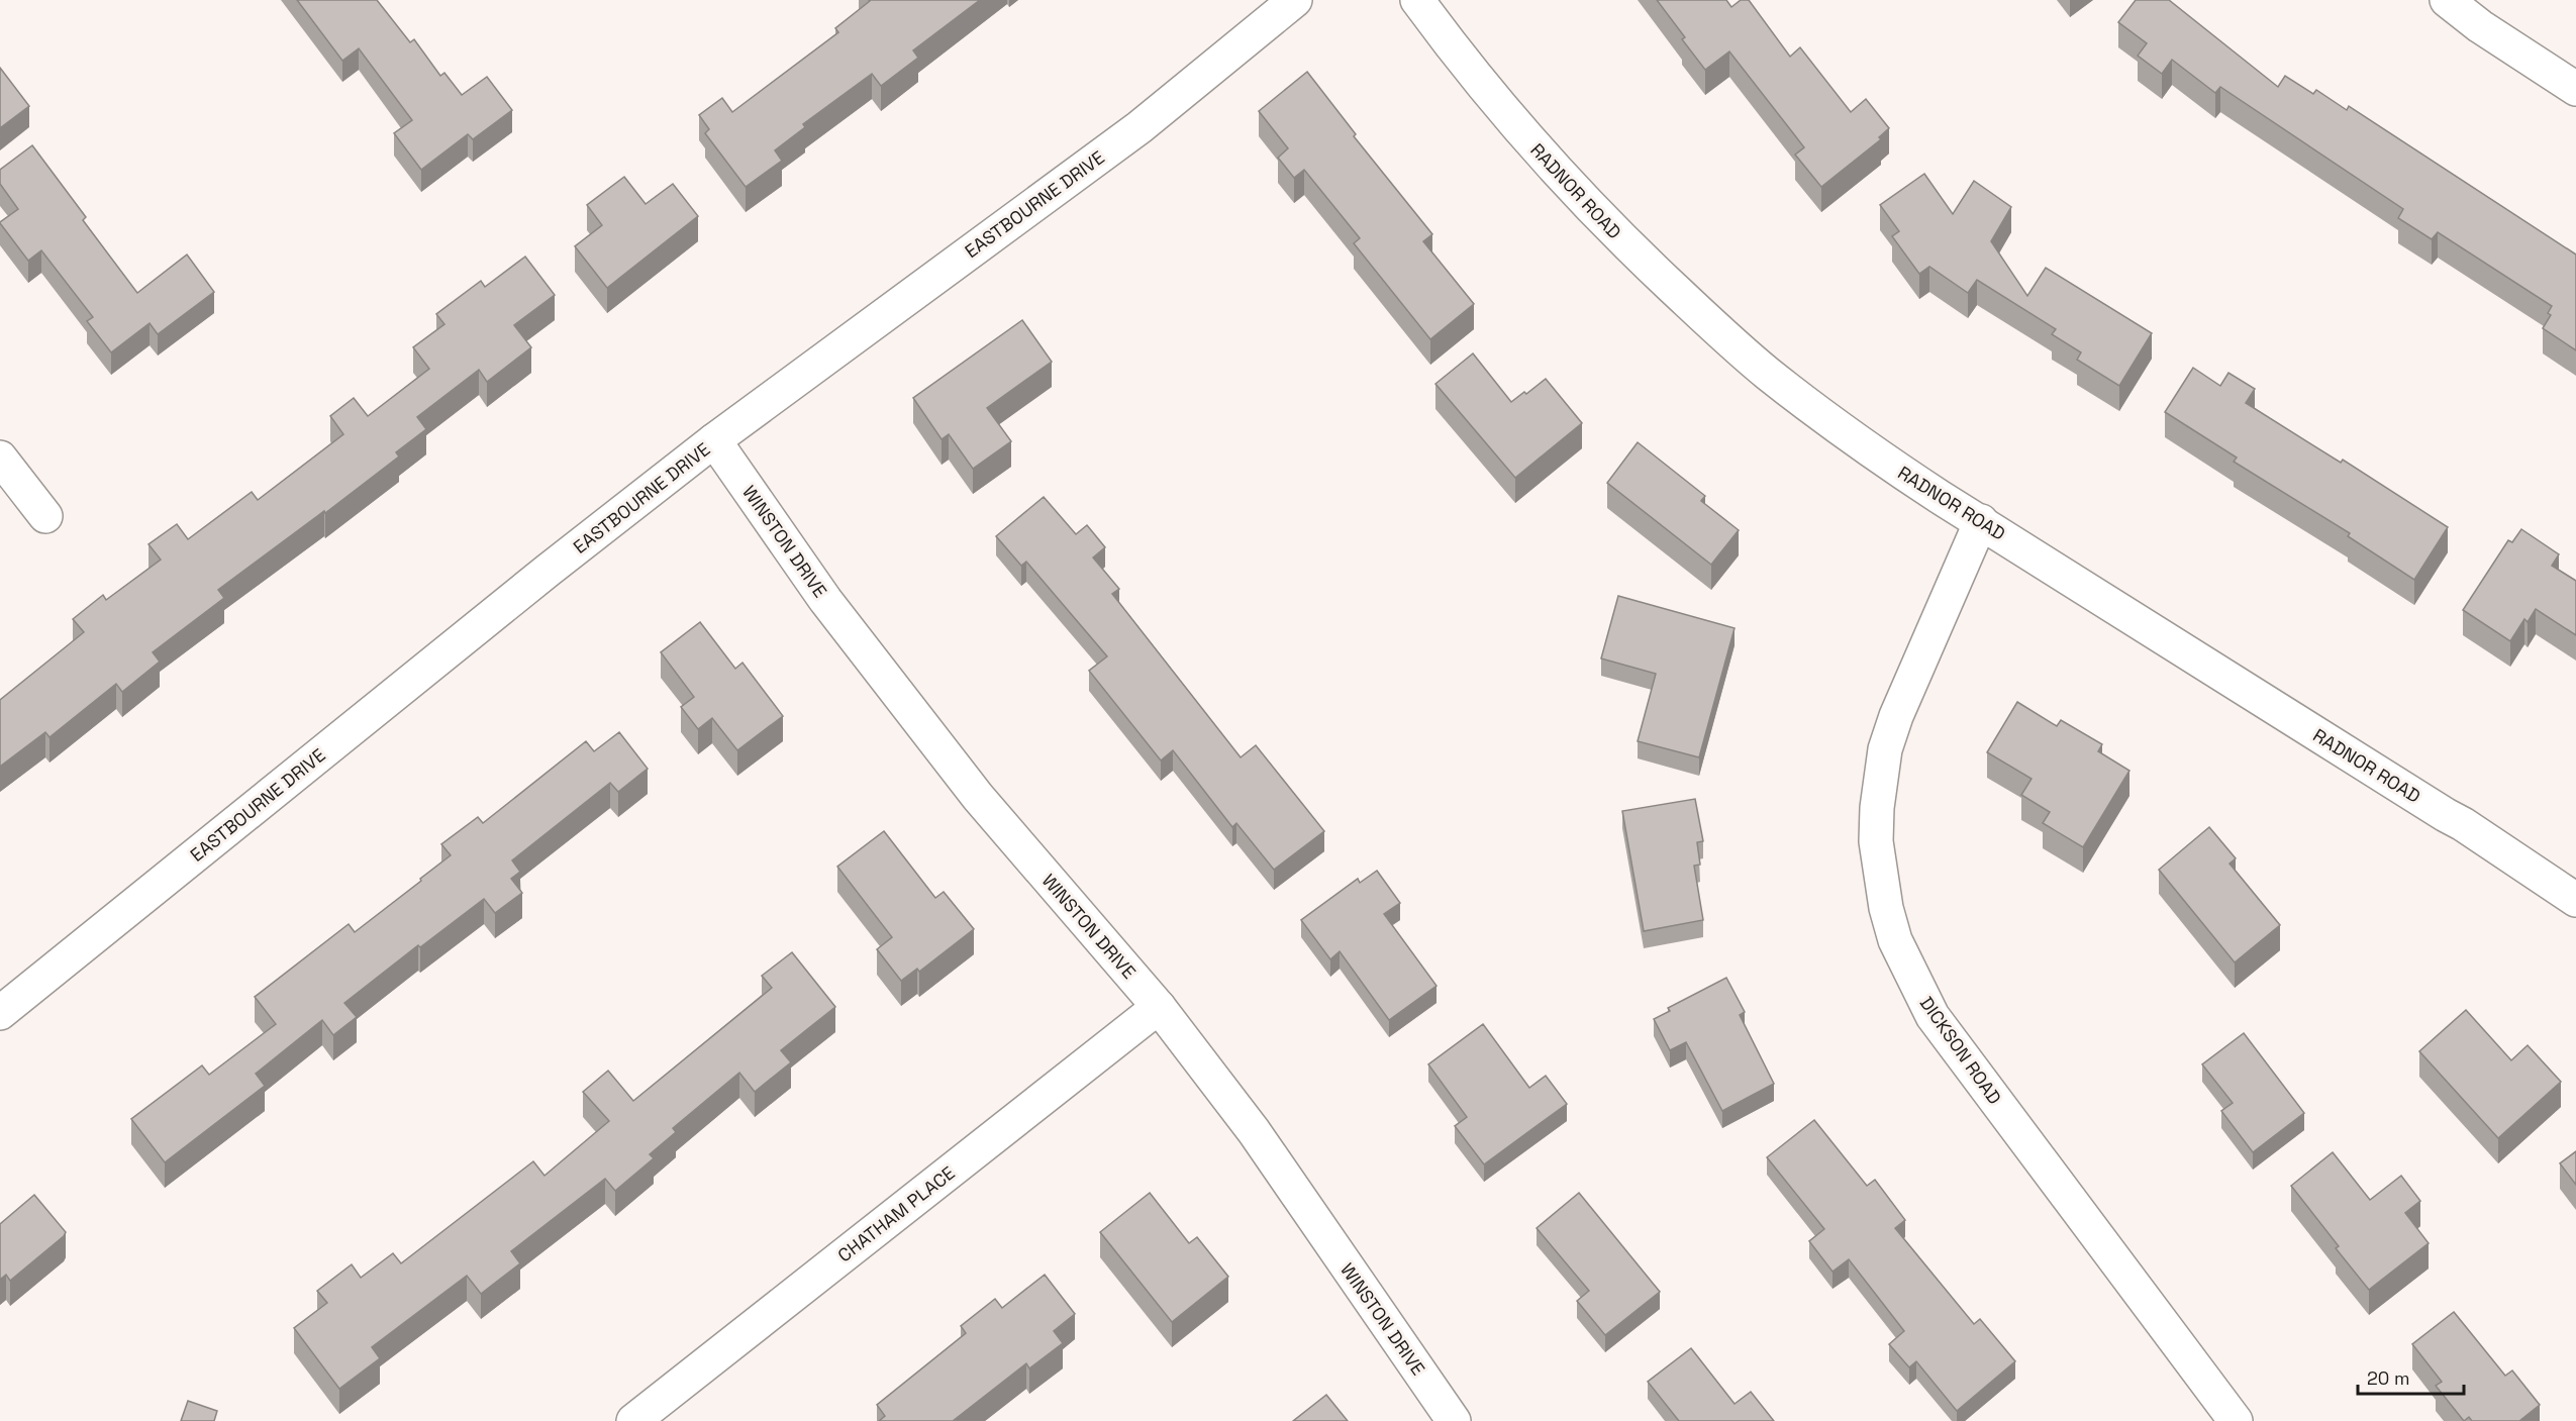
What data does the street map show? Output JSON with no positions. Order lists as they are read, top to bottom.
{
  "streets": {
    "street": [
      "RADNOR ROAD",
      "EASTBOURNE DRIVE",
      "WINSTON DRIVE",
      "DICKSON ROAD",
      "CHATHAM PLACE"
    ]
  },
  "crossings": [
    ["RADNOR ROAD", "DICKSON ROAD"],
    ["EASTBOURNE DRIVE", "WINSTON DRIVE"],
    ["WINSTON DRIVE", "CHATHAM PLACE"]
  ],
  "scale_bar": "20 m"
}
